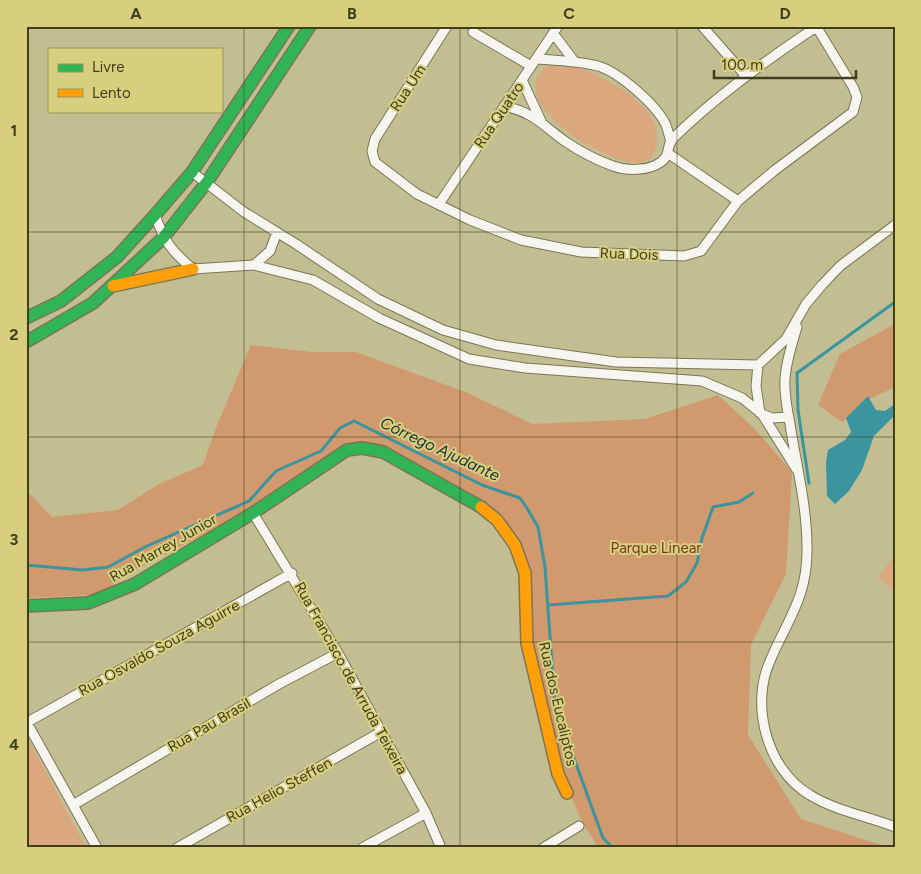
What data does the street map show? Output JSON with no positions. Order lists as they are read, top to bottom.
{
  "streets": {
    "street": [
      "Rua Um",
      "Rua Quatro",
      "Rua Dois",
      "Rua Marrey Junior",
      "Rua Osvaldo Souza Aguirre",
      "Rua Francisco de Arruda Teixeira",
      "Rua dos Eucaliptos",
      "Rua Pau Brasil",
      "Rua Helio Steffen"
    ]
  },
  "crossings": [
    ["Rua Um", "Rua Dois"],
    ["Rua Quatro", "Rua Dois"],
    ["Rua Marrey Junior", "Rua Francisco de Arruda Teixeira"],
    ["Rua Marrey Junior", "Rua dos Eucaliptos"],
    ["Rua Osvaldo Souza Aguirre", "Rua Francisco de Arruda Teixeira"],
    ["Rua Francisco de Arruda Teixeira", "Rua dos Eucaliptos"],
    ["Rua Francisco de Arruda Teixeira", "Rua Pau Brasil"],
    ["Rua Francisco de Arruda Teixeira", "Rua Helio Steffen"]
  ],
  "water": ["Córrego Ajudante"],
  "parks": ["Parque Linear"],
  "legend": ["Livre", "Lento"],
  "scale_bar": "100 m",
  "grid": {
    "columns": [
      "A",
      "B",
      "C",
      "D"
    ],
    "rows": [
      "1",
      "2",
      "3",
      "4"
    ]
  }
}
